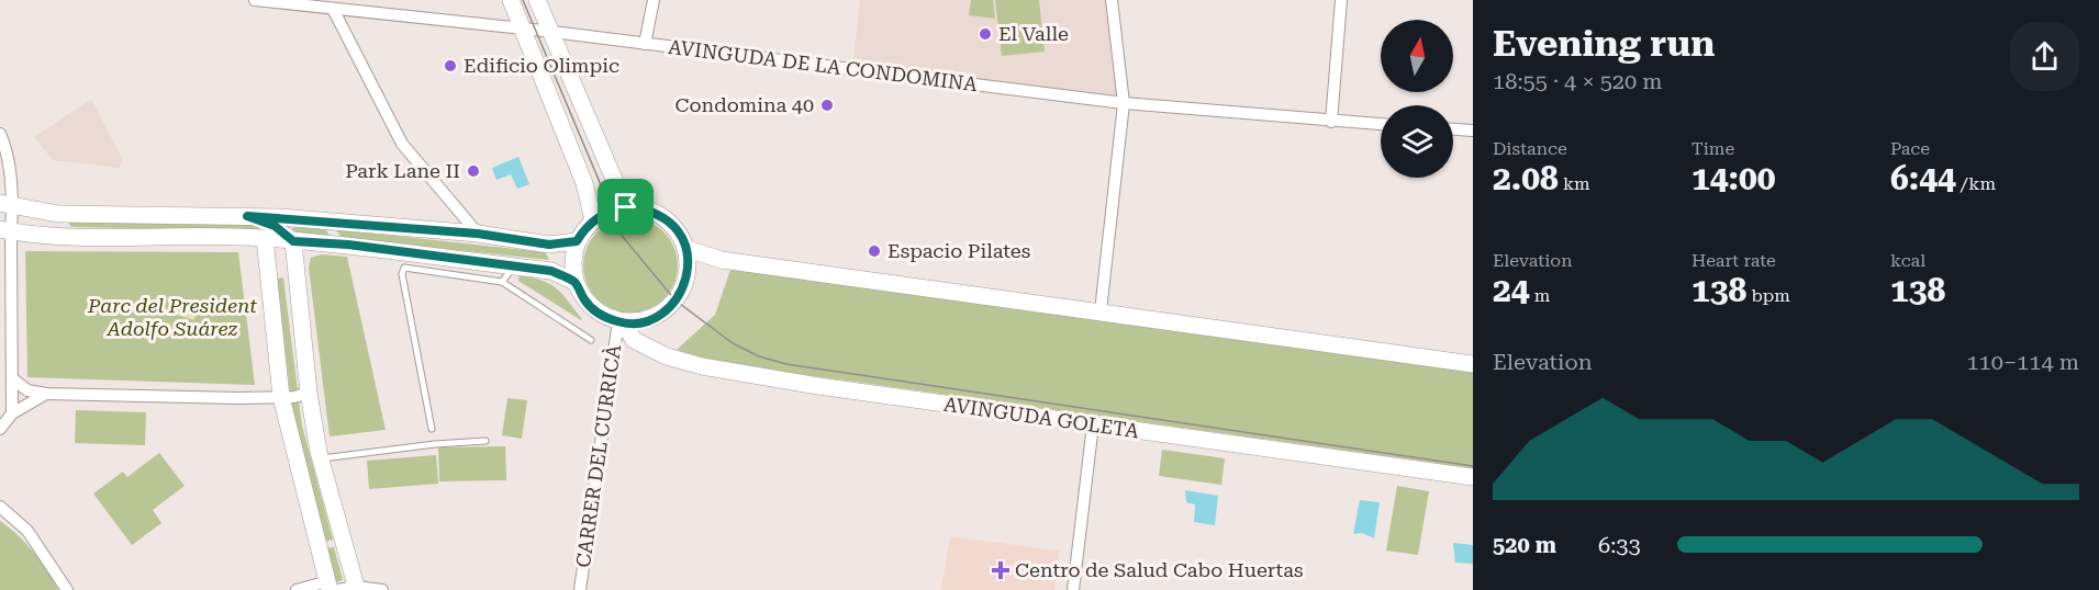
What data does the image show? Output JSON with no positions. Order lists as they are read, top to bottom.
{
  "streets": {
    "main road": ["AVINGUDA GOLETA"],
    "street": ["AVINGUDA DE LA CONDOMINA", "CARRER DEL CURRICÀ"]
  },
  "crossings": [
    ["AVINGUDA GOLETA", "CARRER DEL CURRICÀ"]
  ],
  "parks": ["Parc del President Adolfo Suárez"],
  "places": {
    "other": [
      "El Valle",
      "Edificio Olimpic",
      "Condomina 40",
      "Park Lane II",
      "Espacio Pilates"
    ],
    "health": ["Centro de Salud Cabo Huertas"]
  },
  "north": "top",
  "page": {
    "heading": ["Evening run", "18:55 · 4 × 520 m"],
    "stats": [
      ["Distance", "2.08 km"],
      ["Time", "14:00"],
      ["Pace", "6:44 /km"],
      ["Elevation", "24 m"],
      ["Heart rate", "138 bpm"],
      ["kcal", "138"]
    ],
    "chart": ["Elevation", "110–114 m"],
    "list": [
      {
        "name": "520 m",
        "note": "6:33"
      }
    ]
  }
}
